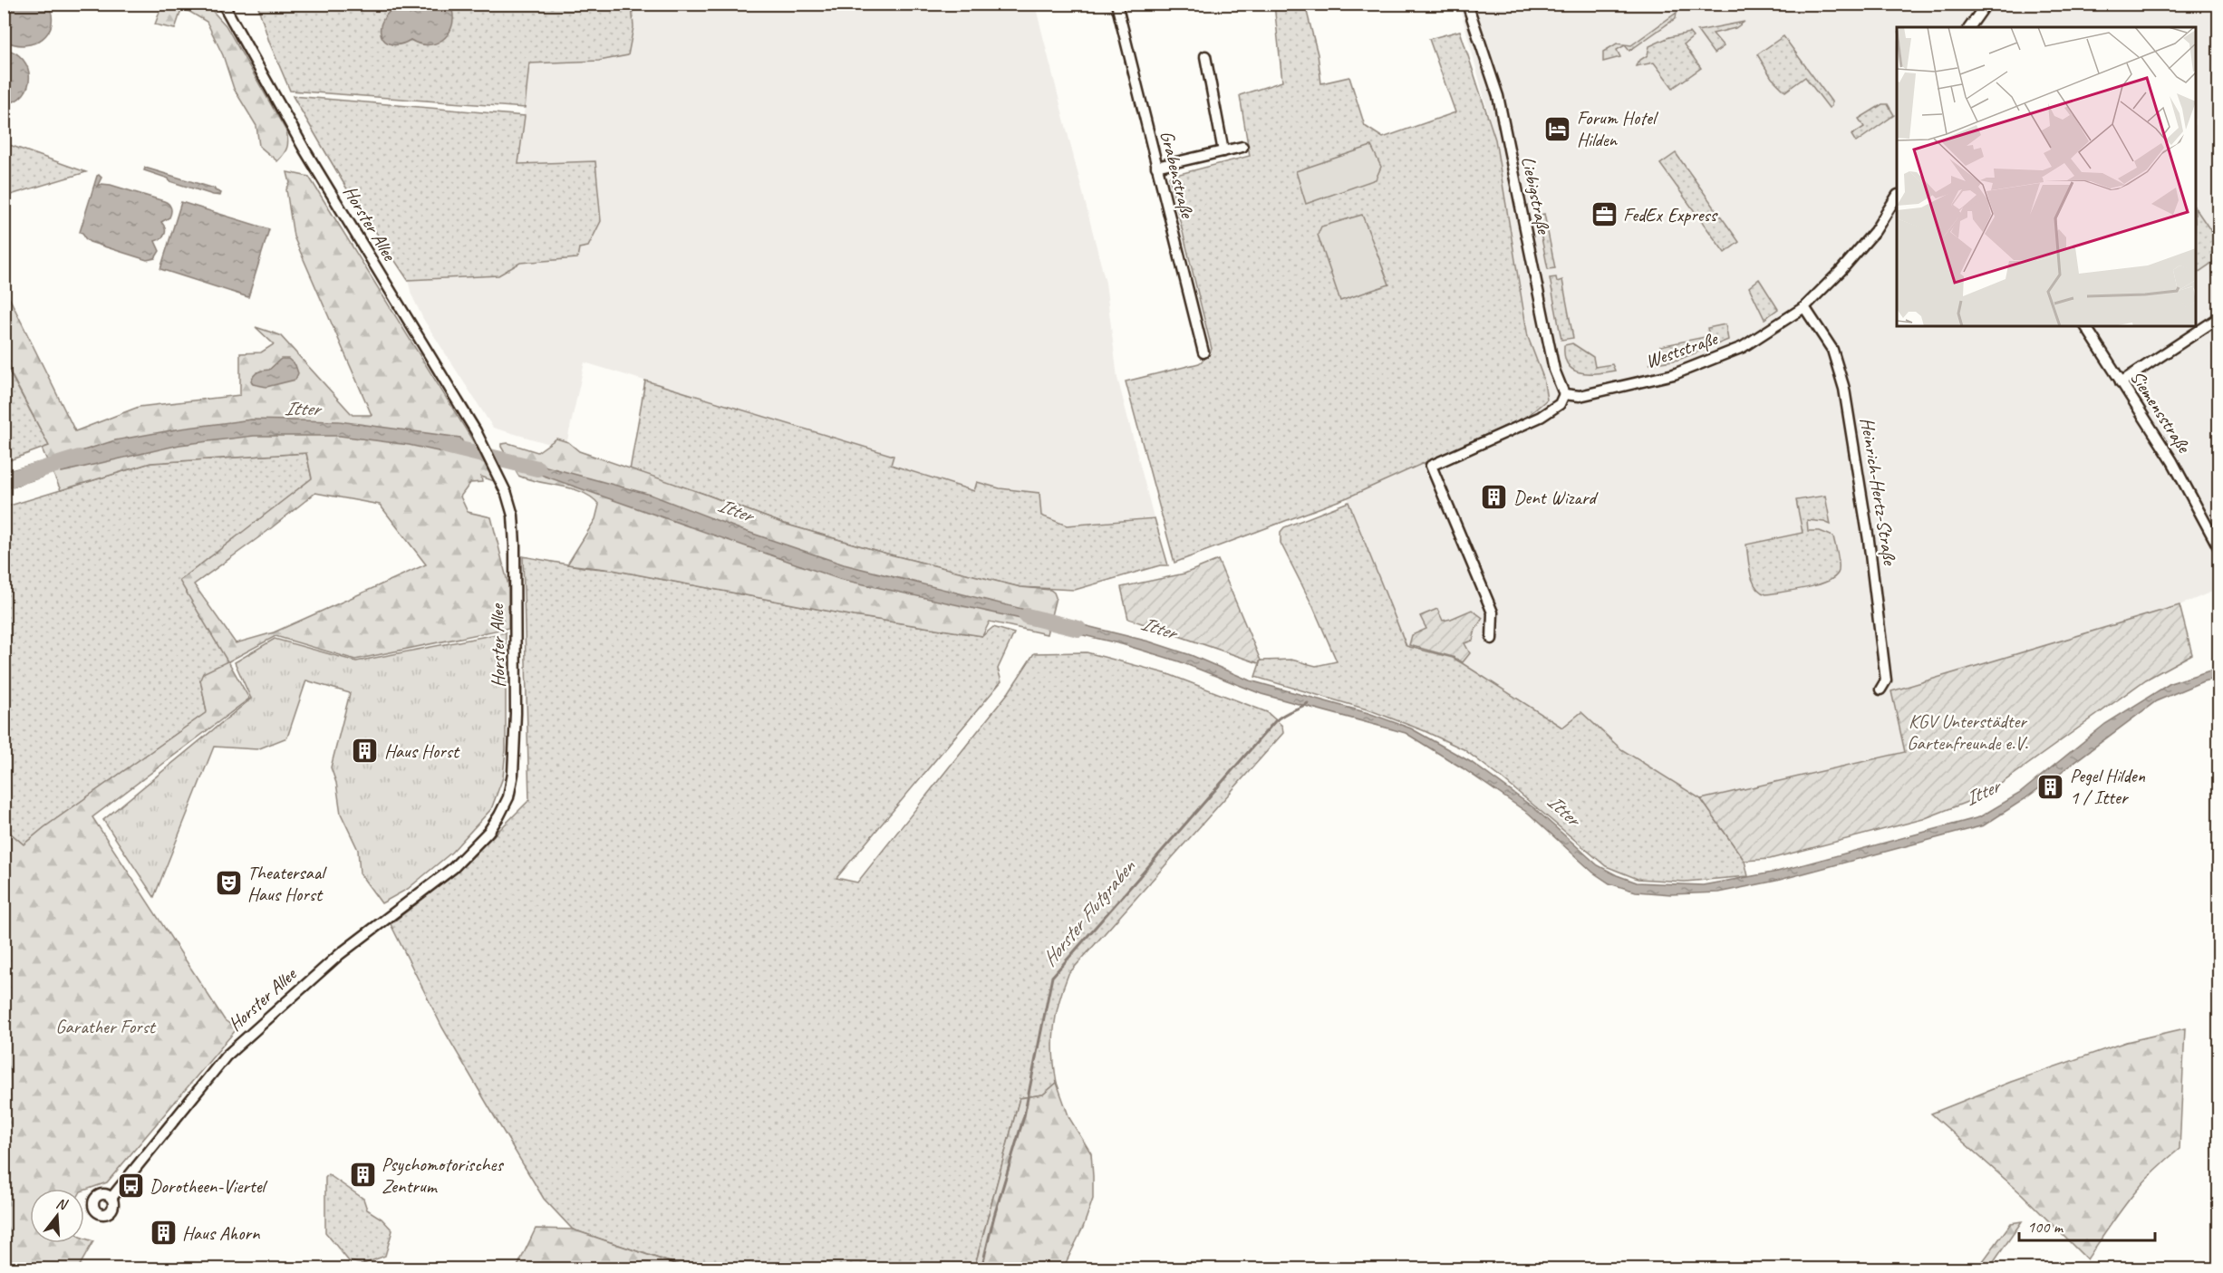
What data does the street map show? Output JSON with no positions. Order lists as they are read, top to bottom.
{
  "streets": {
    "street": [
      "Grabenstraße",
      "Liebigstraße",
      "Horster Allee",
      "Weststraße",
      "Siemensstraße",
      "Heinrich-Hertz-Straße"
    ]
  },
  "crossings": [
    ["Liebigstraße", "Weststraße"],
    ["Weststraße", "Heinrich-Hertz-Straße"]
  ],
  "water": ["Itter", "Horster Flutgraben"],
  "parks": ["KGV Unterstädter Gartenfreunde e.V.", "Garather Forst"],
  "places": {
    "hotel": ["Forum Hotel Hilden"],
    "office": ["FedEx Express"],
    "building": [
      "Dent Wizard",
      "Haus Horst",
      "Pegel Hilden 1 / Itter",
      "Psychomotorisches Zentrum",
      "Haus Ahorn"
    ],
    "theatre": ["Theatersaal Haus Horst"],
    "bus stop": ["Dorotheen-Viertel"]
  },
  "scale_bar": "100 m",
  "north": "top"
}
